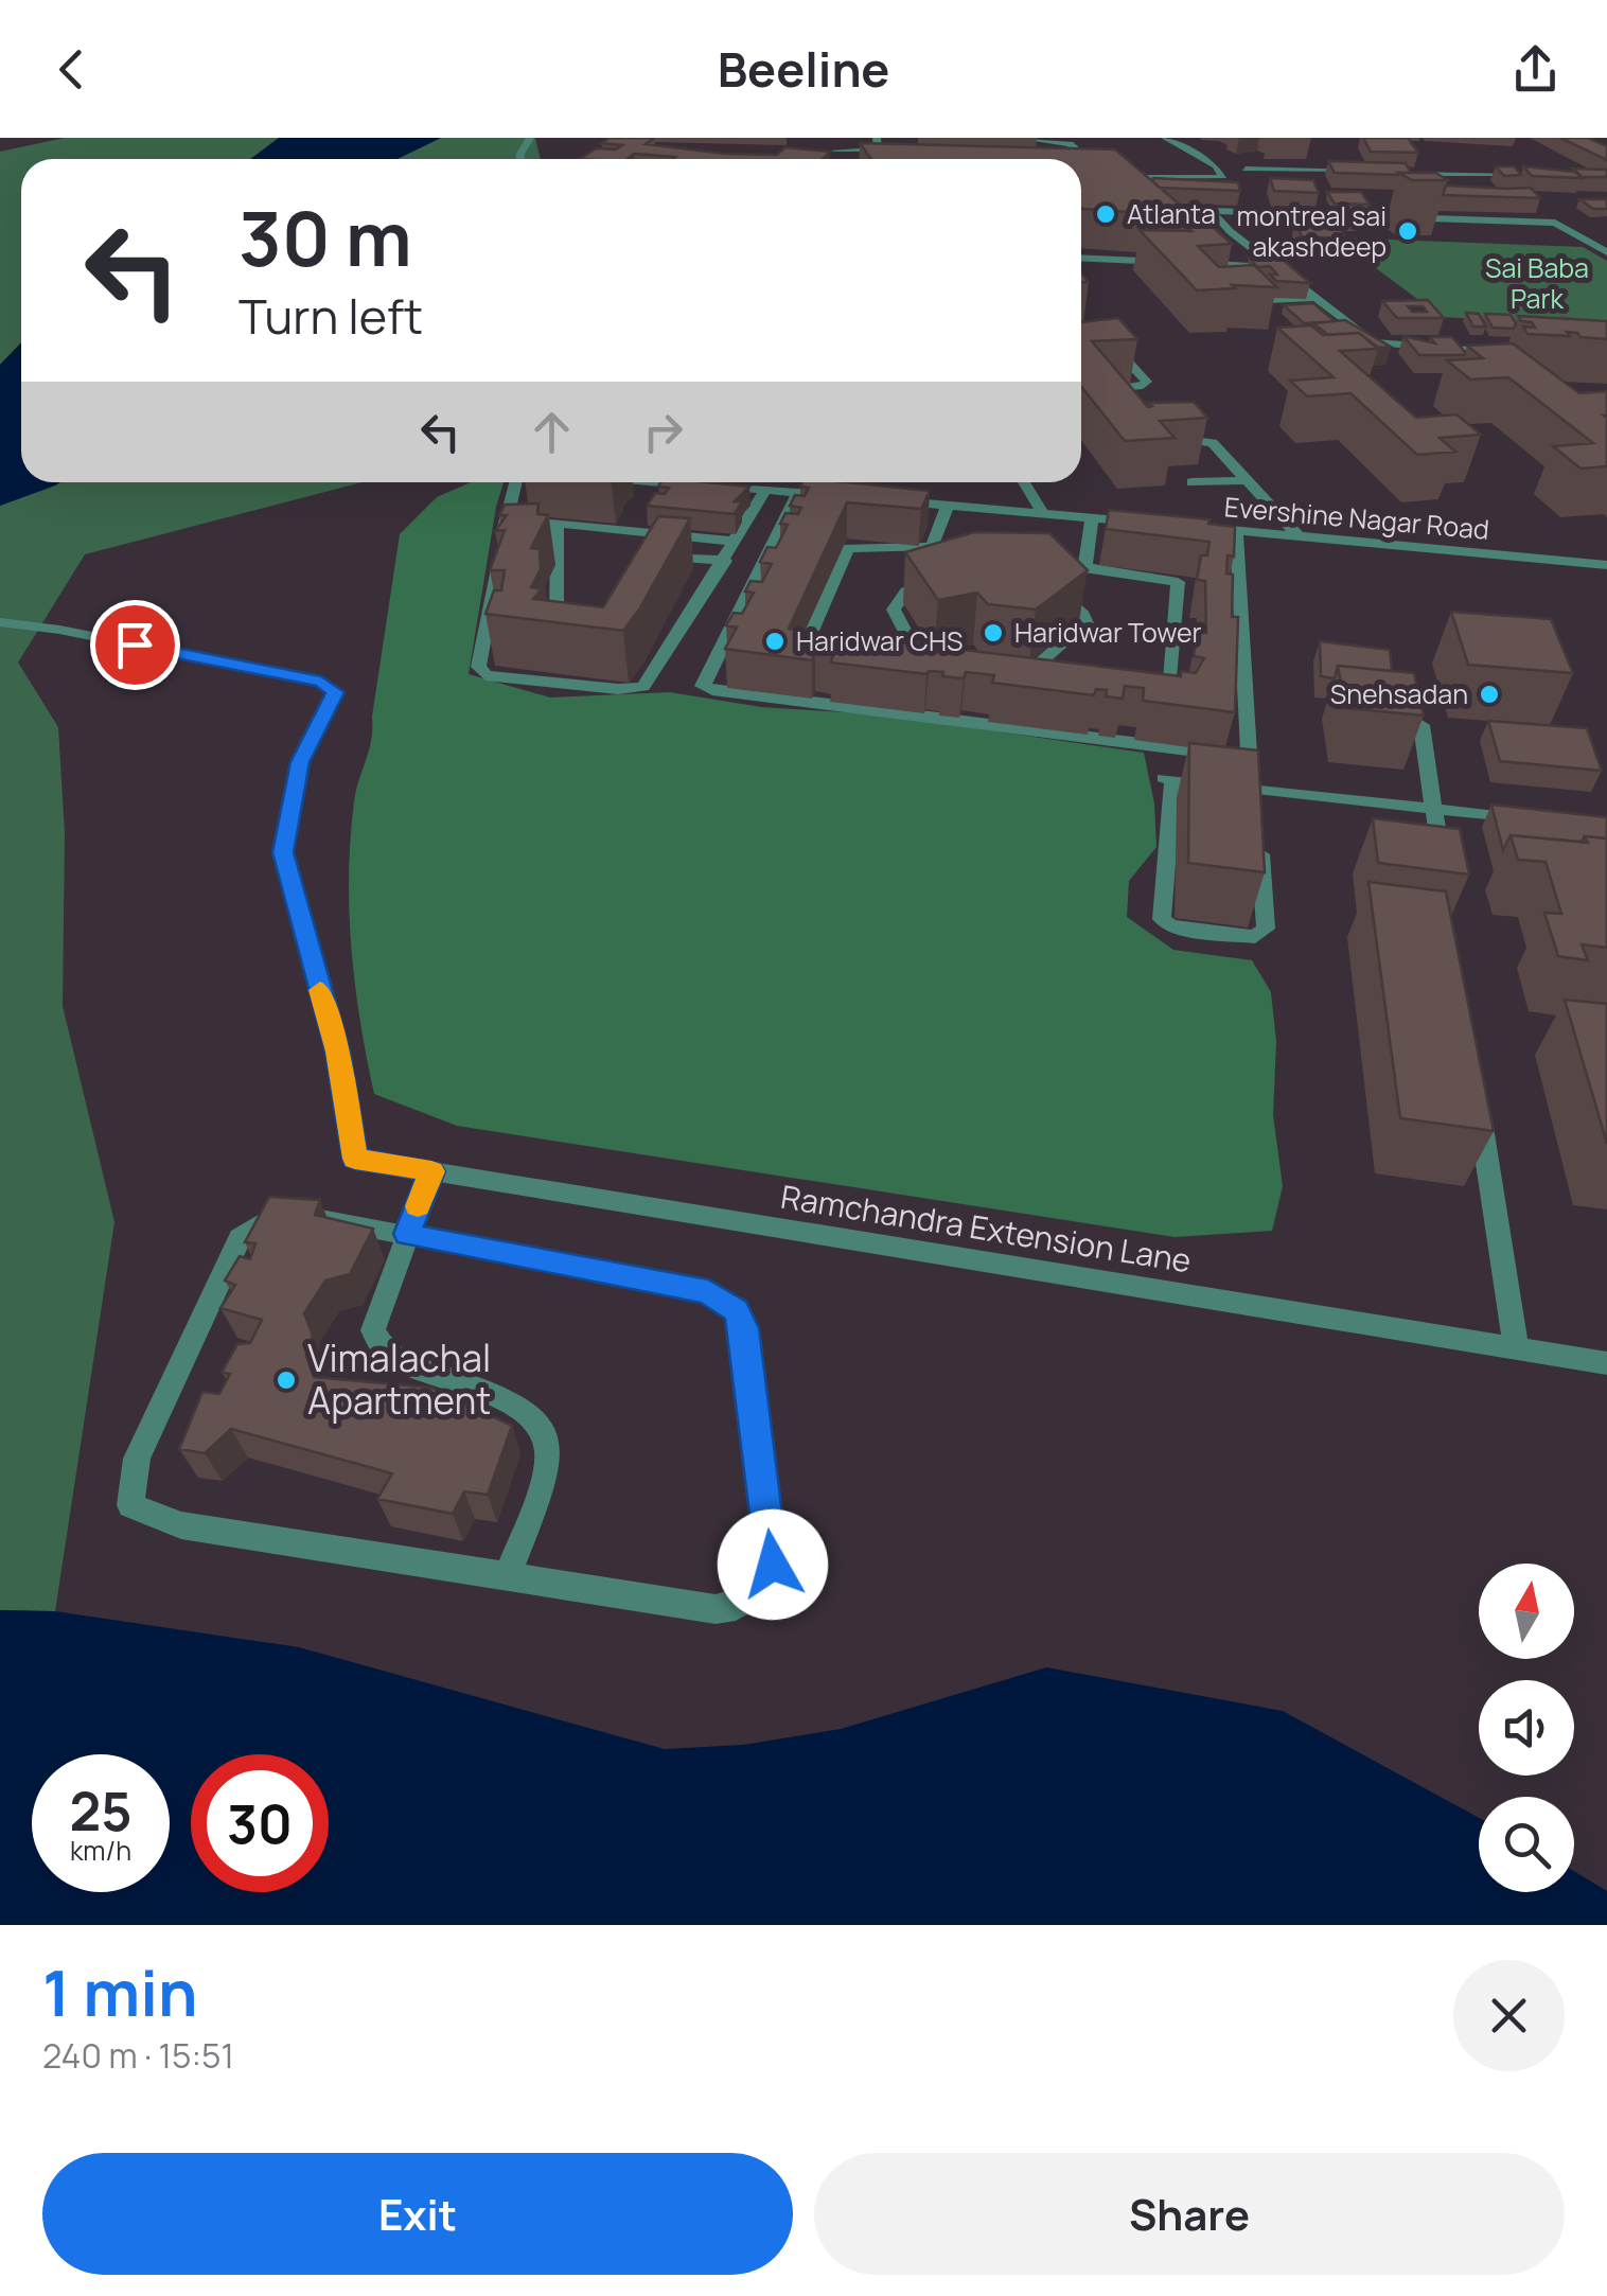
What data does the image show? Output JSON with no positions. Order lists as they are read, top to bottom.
{
  "streets": {
    "street": ["Evershine Nagar Road", "Ramchandra Extension Lane"]
  },
  "parks": ["Sai Baba Park"],
  "places": [
    "Atlanta",
    "montreal sai akashdeep",
    "Haridwar Tower",
    "Haridwar CHS",
    "Snehsadan",
    "Vimalachal Apartment"
  ],
  "north": "top",
  "page": {
    "header": "Beeline",
    "turn": ["30 m", "Turn left"],
    "speed": "25 km/h",
    "limit": "30",
    "heading": ["1 min", "240 m · 15:51"],
    "buttons": ["Exit", "Share"]
  }
}
